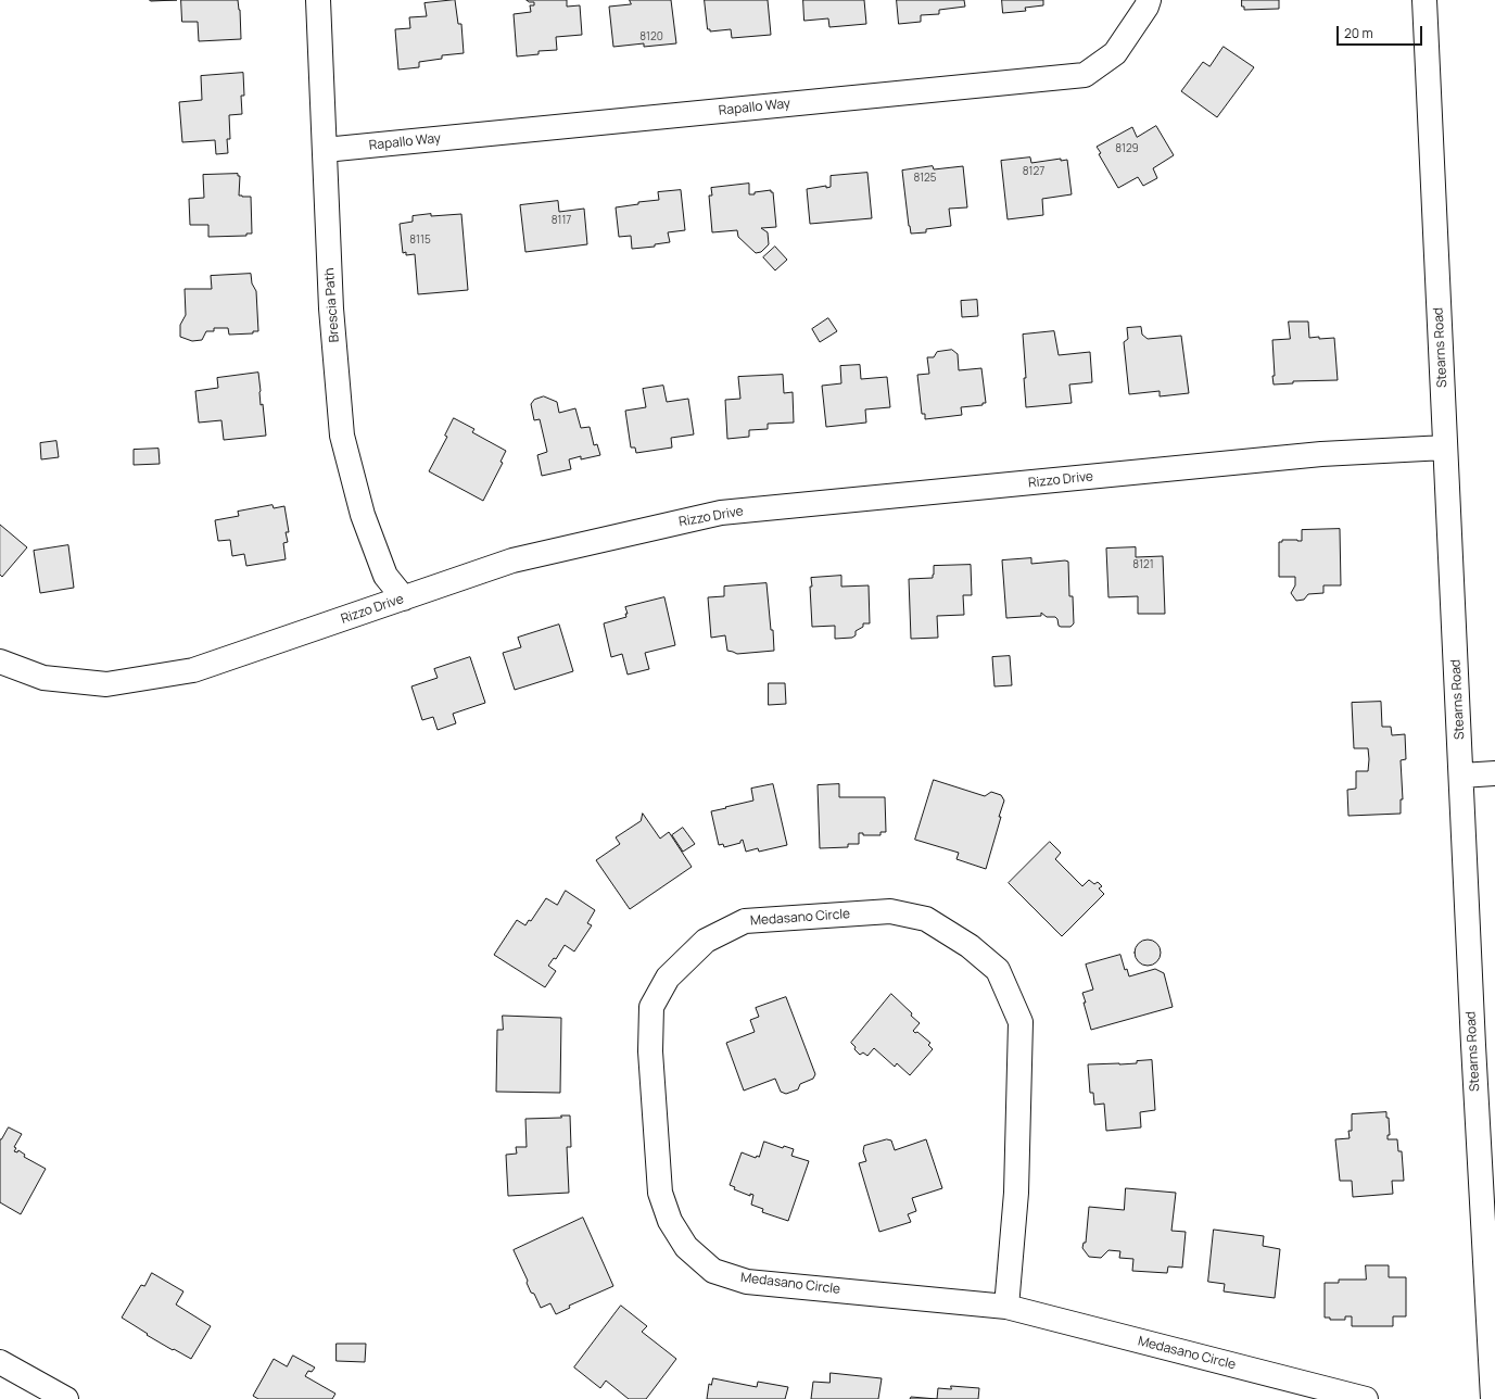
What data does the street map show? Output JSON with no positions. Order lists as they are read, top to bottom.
{
  "streets": {
    "street": [
      "Rapallo Way",
      "Brescia Path",
      "Stearns Road",
      "Rizzo Drive",
      "Medasano Circle"
    ]
  },
  "crossings": [
    ["Rapallo Way", "Brescia Path"],
    ["Brescia Path", "Rizzo Drive"],
    ["Stearns Road", "Rizzo Drive"]
  ],
  "house_numbers": [
    "8120",
    "8129",
    "8127",
    "8125",
    "8117",
    "8115",
    "8121"
  ],
  "scale_bar": "20 m"
}
